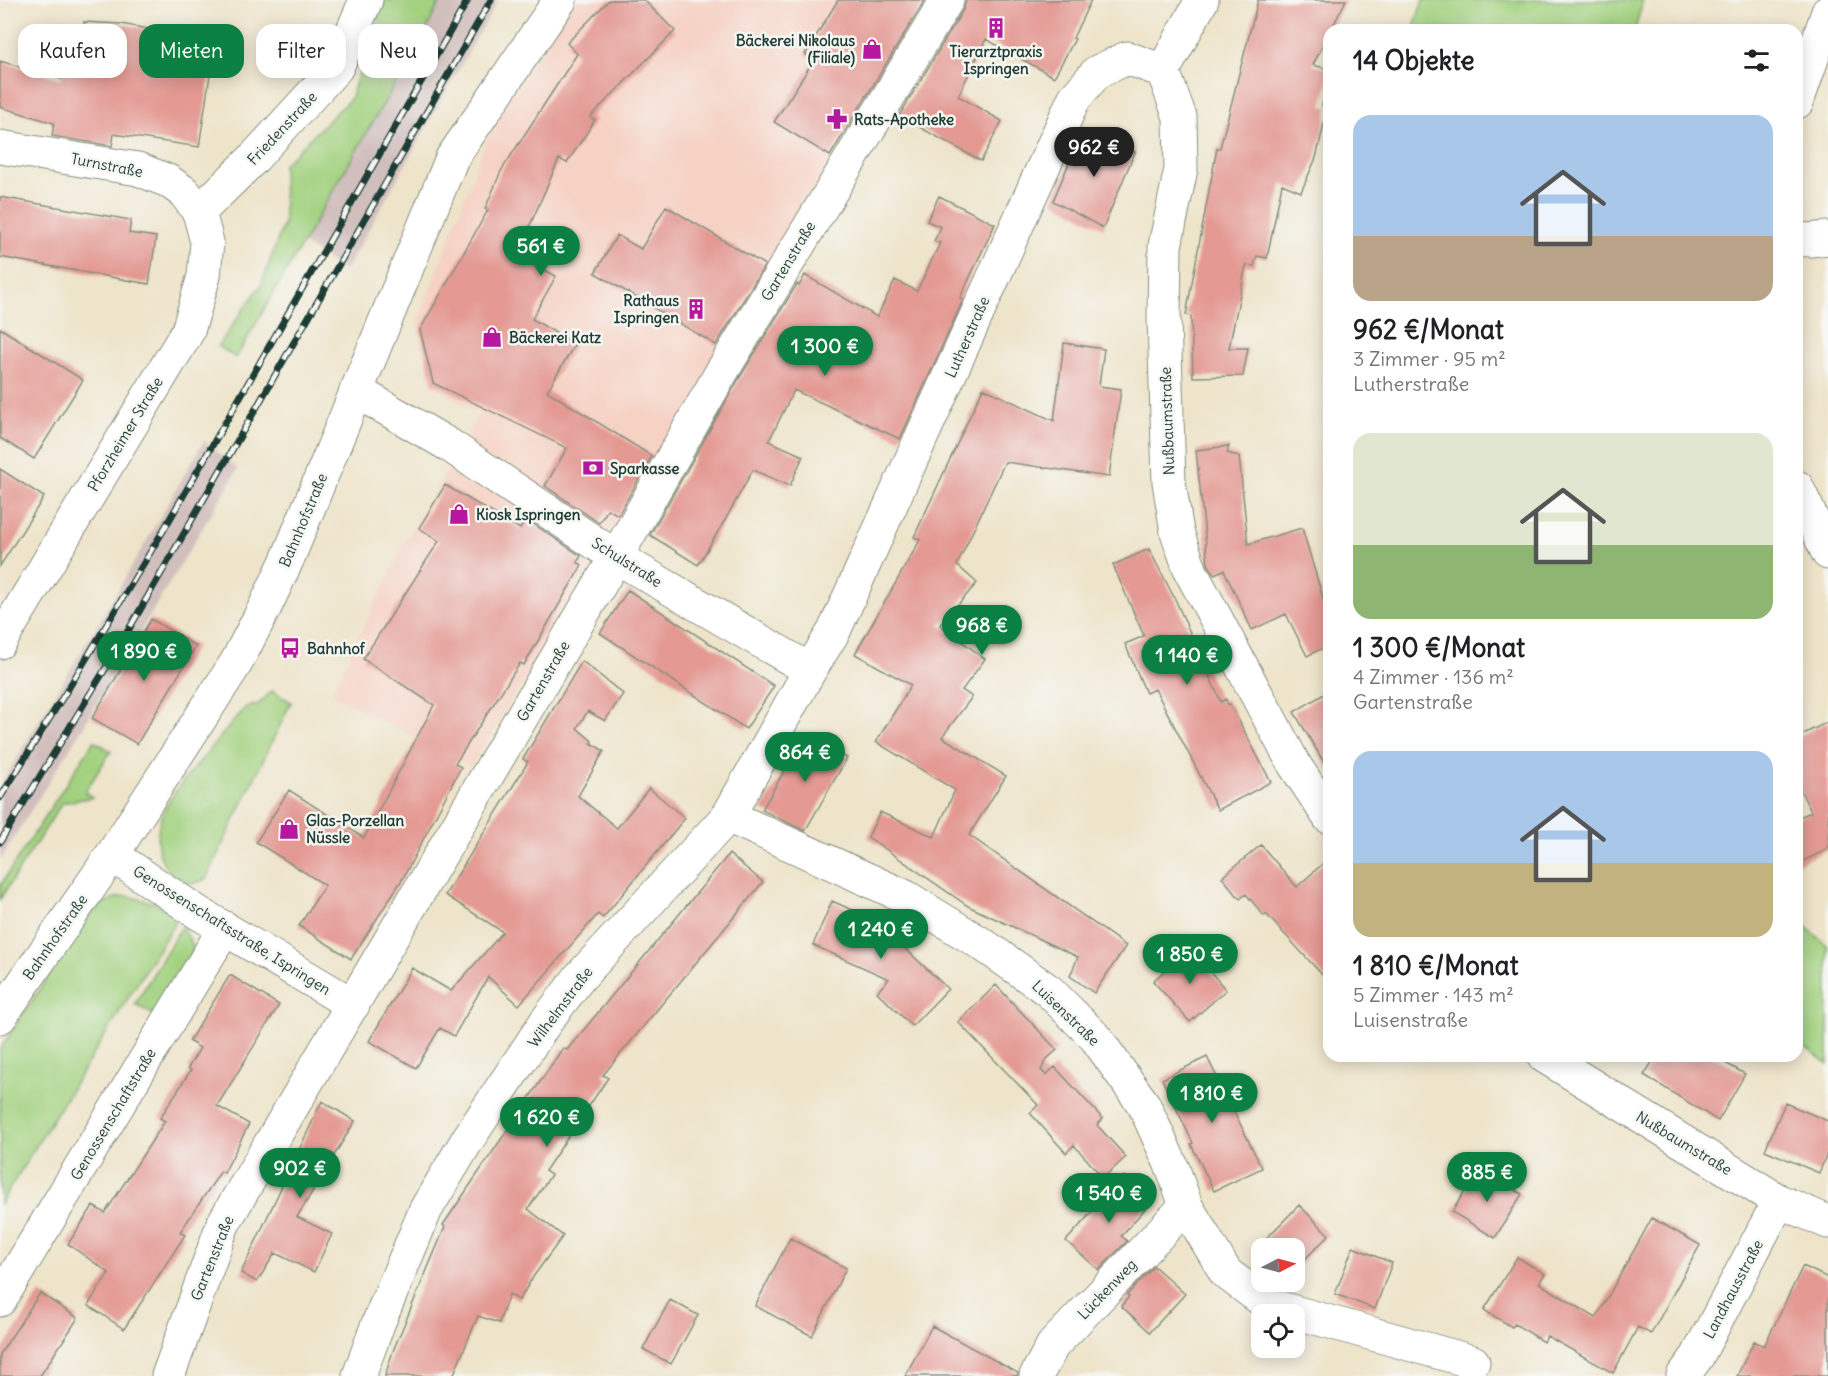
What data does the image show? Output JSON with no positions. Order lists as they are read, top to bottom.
{
  "streets": {
    "street": [
      "Friedenstraße",
      "Turnstraße",
      "Gartenstraße",
      "Lutherstraße",
      "Nußbaumstraße",
      "Pforzheimer Straße",
      "Bahnhofstraße",
      "Schulstraße",
      "Genossenschaftsstraße, Ispringen",
      "Wilhelmstraße",
      "Luisenstraße",
      "Genossenschaftstraße",
      "Lückenweg",
      "Landhausstraße"
    ]
  },
  "crossings": [
    ["Friedenstraße", "Turnstraße"],
    ["Friedenstraße", "Pforzheimer Straße"],
    ["Turnstraße", "Pforzheimer Straße"],
    ["Gartenstraße", "Schulstraße"],
    ["Gartenstraße", "Genossenschaftsstraße, Ispringen"],
    ["Lutherstraße", "Nußbaumstraße"],
    ["Lutherstraße", "Schulstraße"],
    ["Lutherstraße", "Wilhelmstraße"],
    ["Nußbaumstraße", "Landhausstraße"],
    ["Bahnhofstraße", "Schulstraße"],
    ["Bahnhofstraße", "Genossenschaftsstraße, Ispringen"],
    ["Schulstraße", "Wilhelmstraße"],
    ["Genossenschaftsstraße, Ispringen", "Genossenschaftstraße"],
    ["Wilhelmstraße", "Luisenstraße"],
    ["Luisenstraße", "Lückenweg"]
  ],
  "places": {
    "building": ["Tierarztpraxis Ispringen", "Rathaus Ispringen"],
    "shop": [
      "Bäckerei Nikolaus (Filiale)",
      "Bäckerei Katz",
      "Kiosk Ispringen",
      "Glas-Porzellan Nüssle"
    ],
    "pharmacy": ["Rats-Apotheke"],
    "bank": ["Sparkasse"],
    "bus stop": ["Bahnhof"]
  },
  "north": "right",
  "page": {
    "chip": [
      "Kaufen",
      "Mieten",
      "Filter",
      "Neu"
    ],
    "heading": "14 Objekte",
    "list": [
      {
        "name": "962 €/Monat",
        "note": "3 Zimmer · 95 m² · Lutherstraße"
      },
      {
        "name": "1 300 €/Monat",
        "note": "4 Zimmer · 136 m² · Gartenstraße"
      },
      {
        "name": "1 810 €/Monat",
        "note": "5 Zimmer · 143 m² · Luisenstraße"
      }
    ],
    "price": [
      "962 €",
      "561 €",
      "1 300 €",
      "968 €",
      "1 890 €",
      "1 140 €",
      "864 €",
      "1 240 €",
      "1 850 €",
      "1 810 €",
      "1 620 €",
      "902 €",
      "885 €",
      "1 540 €"
    ]
  }
}
